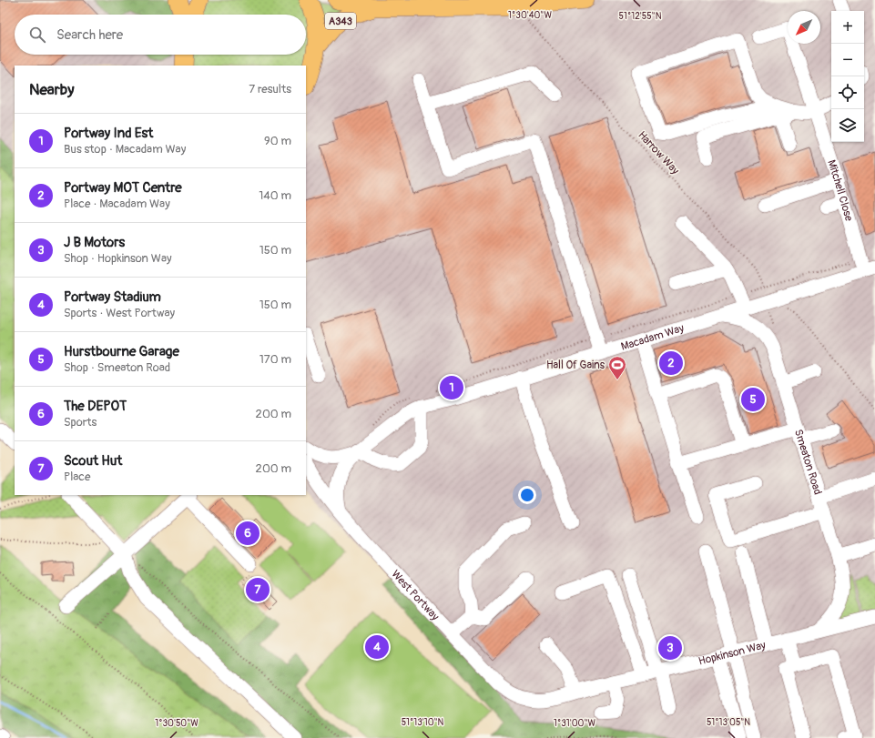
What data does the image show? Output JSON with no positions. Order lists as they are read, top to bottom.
{
  "streets": {
    "main road": ["A343"],
    "street": [
      "Mitchell Close",
      "Macadam Way",
      "Smeaton Road",
      "West Portway",
      "Hopkinson Way"
    ],
    "path": ["Harrow Way"]
  },
  "crossings": [
    ["Harrow Way", "Macadam Way"],
    ["Mitchell Close", "Macadam Way"],
    ["Macadam Way", "Smeaton Road"],
    ["Smeaton Road", "Hopkinson Way"],
    ["West Portway", "Hopkinson Way"]
  ],
  "places": {
    "sports": ["Hall Of Gains"]
  },
  "north": "bottom left",
  "page": {
    "map_buttons": ["+", "−"],
    "search": "Search here",
    "heading": ["Nearby", "7 results"],
    "list": [
      {
        "mark": "1",
        "name": "Portway Ind Est",
        "note": "Bus stop · Macadam Way",
        "value": "90 m"
      },
      {
        "mark": "2",
        "name": "Portway MOT Centre",
        "note": "Place · Macadam Way",
        "value": "140 m"
      },
      {
        "mark": "3",
        "name": "J B Motors",
        "note": "Shop · Hopkinson Way",
        "value": "150 m"
      },
      {
        "mark": "4",
        "name": "Portway Stadium",
        "note": "Sports · West Portway",
        "value": "150 m"
      },
      {
        "mark": "5",
        "name": "Hurstbourne Garage",
        "note": "Shop · Smeaton Road",
        "value": "170 m"
      },
      {
        "mark": "6",
        "name": "The DEPOT",
        "note": "Sports",
        "value": "200 m"
      },
      {
        "mark": "7",
        "name": "Scout Hut",
        "note": "Place",
        "value": "200 m"
      }
    ],
    "pins": [
      "2",
      "1",
      "5",
      "6",
      "7",
      "4",
      "3"
    ]
  },
  "coordinates": [
    "1°30'40\"W",
    "51°12'55\"N",
    "51°13'10\"N",
    "51°13'05\"N",
    "1°30'50\"W",
    "1°31'00\"W"
  ]
}
